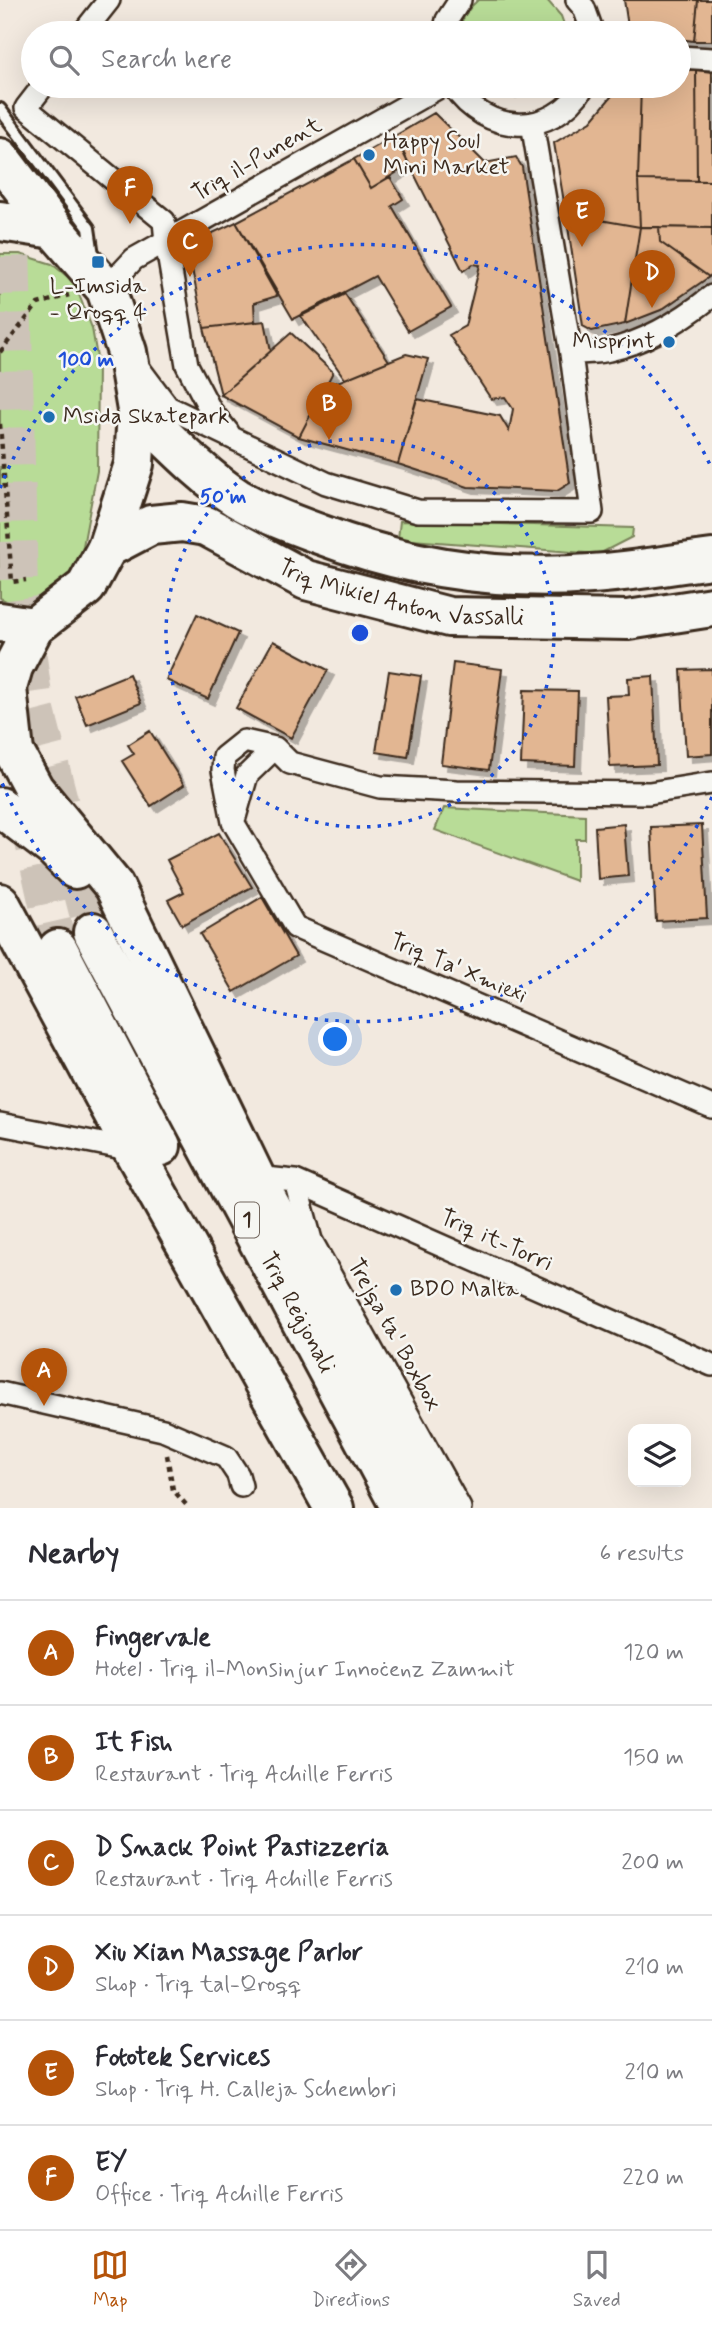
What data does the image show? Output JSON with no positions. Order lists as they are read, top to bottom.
{
  "streets": {
    "highway": ["Triq Mikiel Anton Vassalli", "1", "Triq Reġjonali"],
    "street": [
      "Triq il-Punent",
      "Triq Ta' Xmiexi",
      "Triq it-Torri",
      "Trejqa ta' Boxbox"
    ]
  },
  "crossings": [
    ["Triq it-Torri", "Trejqa ta' Boxbox"]
  ],
  "places": {
    "other": [
      "Happy Soul Mini Market",
      "Misprint",
      "Msida Skatepark",
      "BDO Malta"
    ],
    "transit": ["L-Imsida - Qroqq 4"]
  },
  "page": {
    "search": "Search here",
    "pins": [
      "F",
      "E",
      "C",
      "D",
      "B",
      "A"
    ],
    "heading": ["Nearby", "6 results"],
    "list": [
      {
        "mark": "A",
        "name": "Fingervale",
        "note": "Hotel · Triq il-Monsinjur Innoċenz Zammit",
        "value": "120 m"
      },
      {
        "mark": "B",
        "name": "It Fish",
        "note": "Restaurant · Triq Achille Ferris",
        "value": "150 m"
      },
      {
        "mark": "C",
        "name": "D Snack Point Pastizzeria",
        "note": "Restaurant · Triq Achille Ferris",
        "value": "200 m"
      },
      {
        "mark": "D",
        "name": "Xiu Xian Massage Parlor",
        "note": "Shop · Triq tal-Qroqq",
        "value": "210 m"
      },
      {
        "mark": "E",
        "name": "Fototek Services",
        "note": "Shop · Triq H. Calleja Schembri",
        "value": "210 m"
      },
      {
        "mark": "F",
        "name": "EY",
        "note": "Office · Triq Achille Ferris",
        "value": "220 m"
      }
    ],
    "nav": ["Map", "Directions", "Saved"]
  },
  "rings": ["100 m", "50 m"]
}
